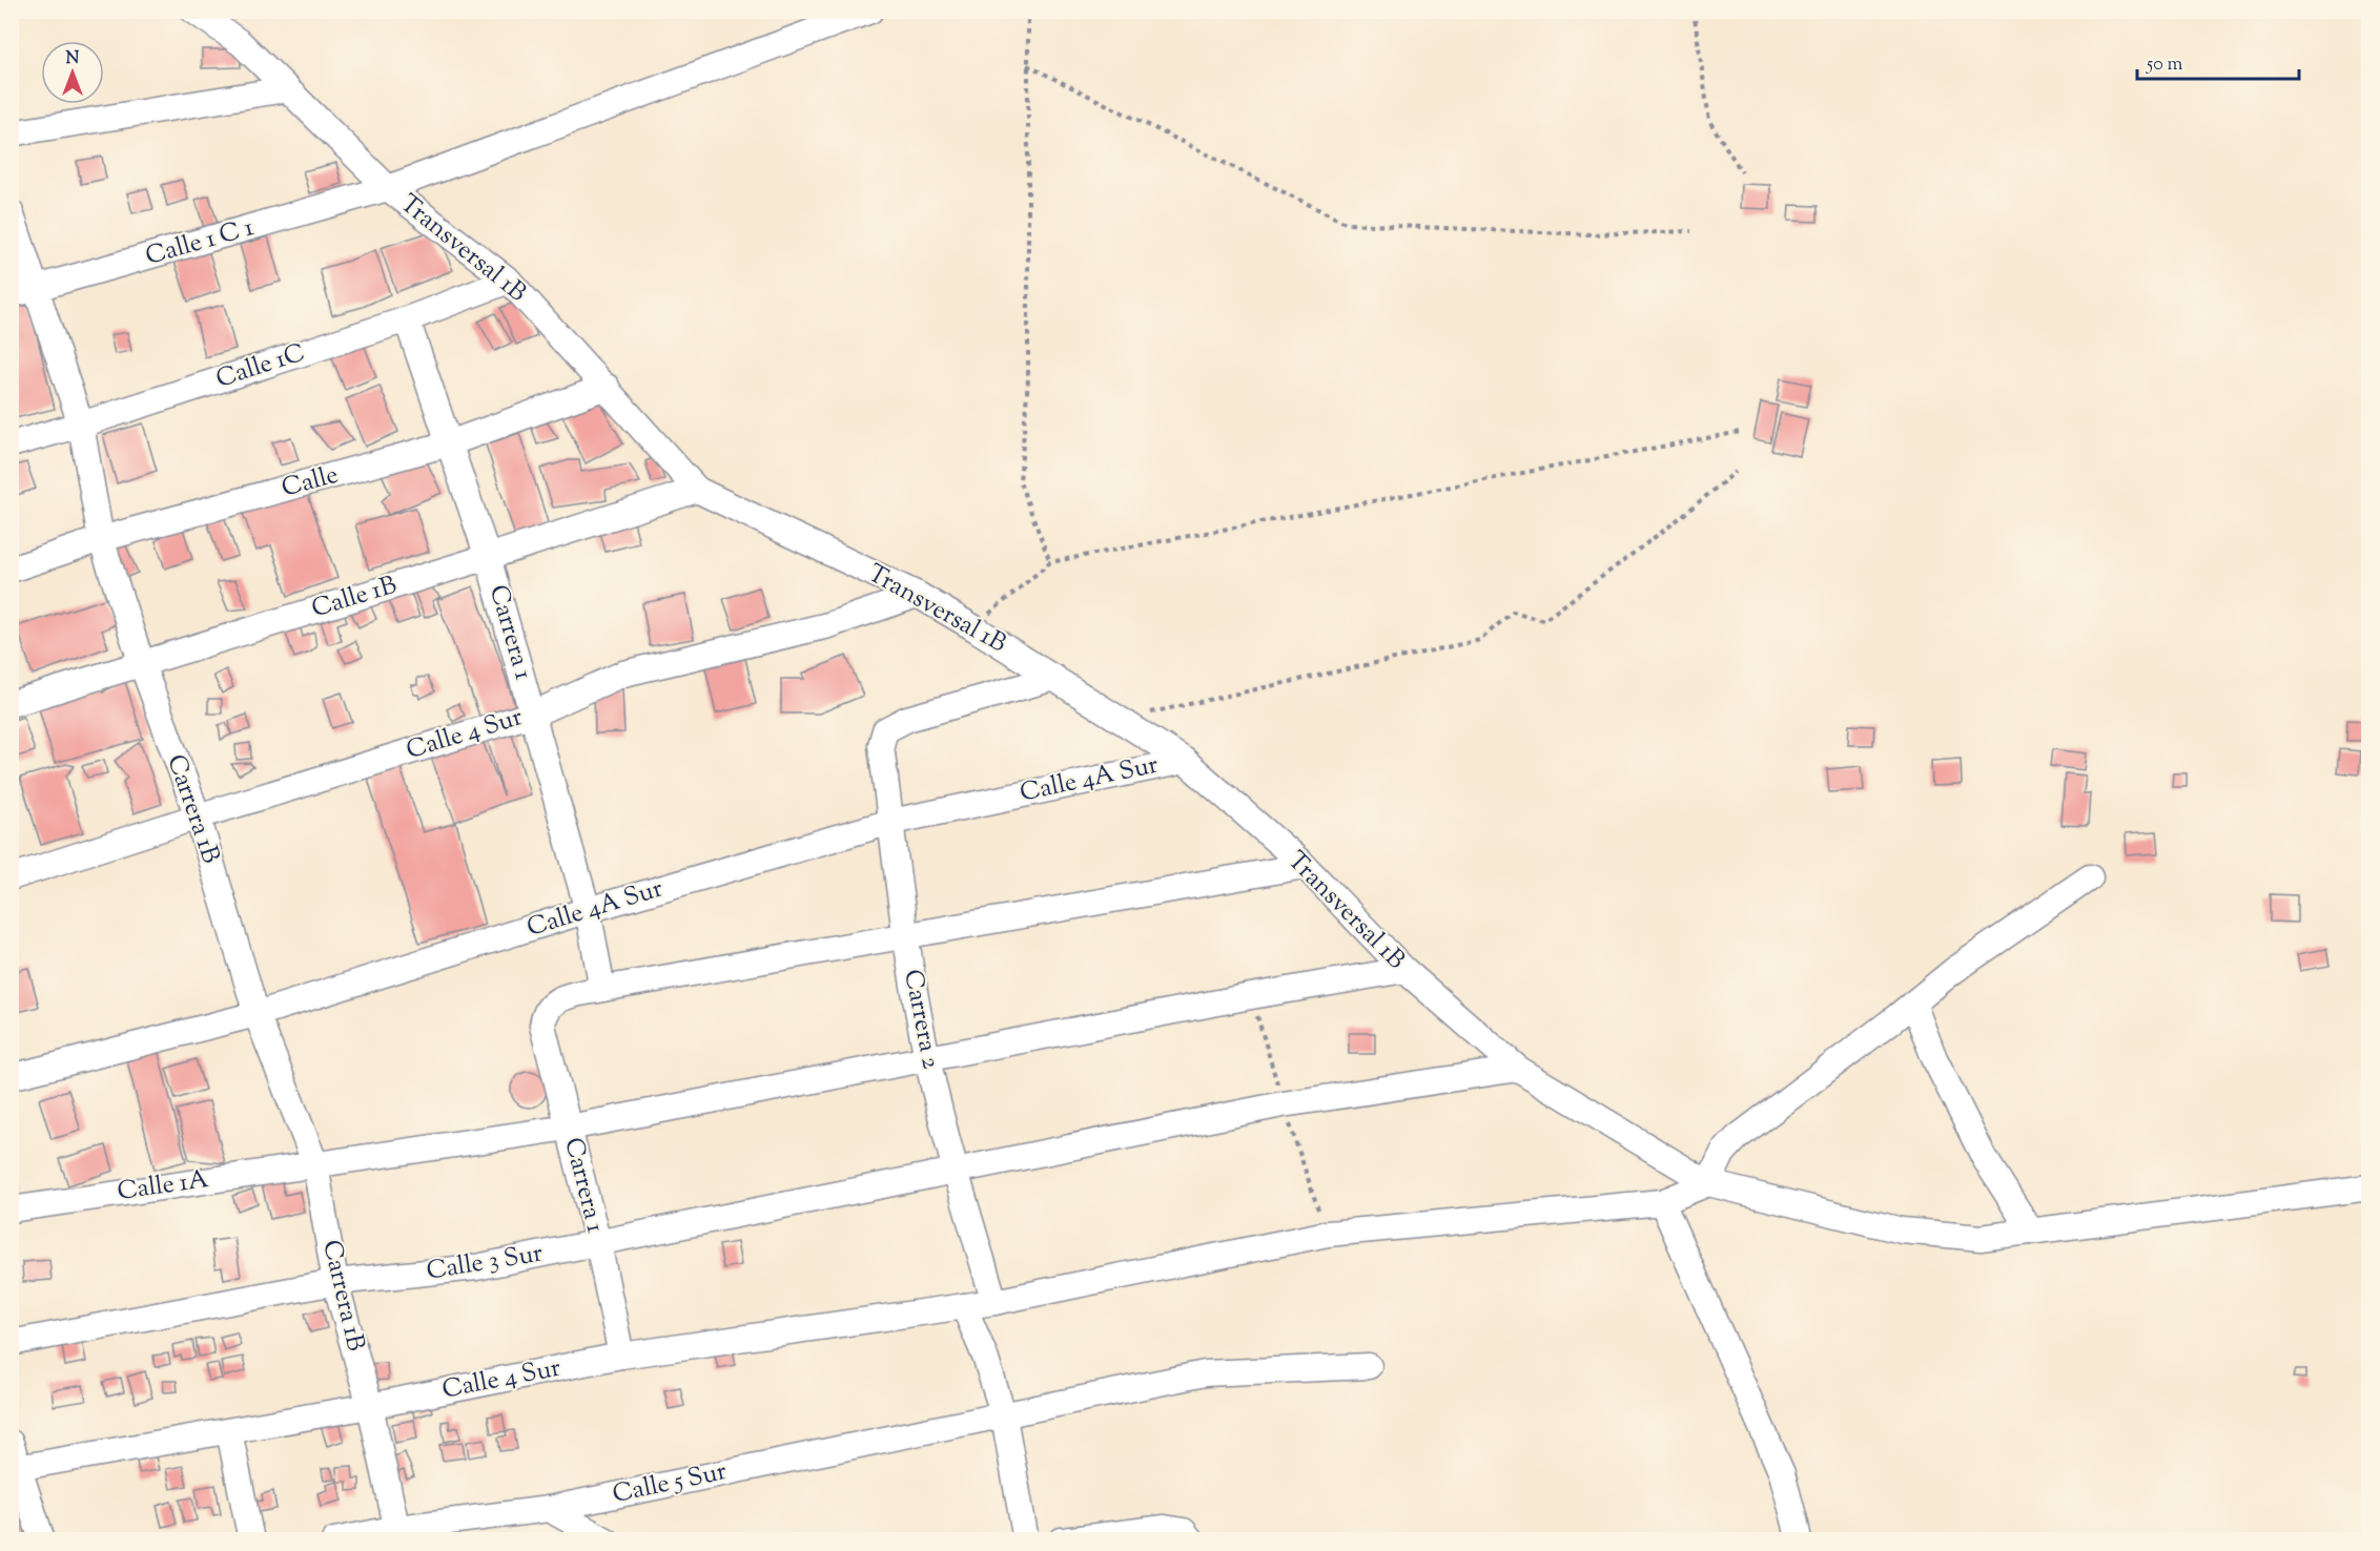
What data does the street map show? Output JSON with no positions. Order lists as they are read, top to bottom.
{
  "streets": {
    "street": [
      "Calle 1 C 1",
      "Transversal 1B",
      "Calle 1C",
      "Calle",
      "Calle 1B",
      "Carrera 1",
      "Calle 4 Sur",
      "Calle 4A Sur",
      "Carrera 1B",
      "Carrera 2",
      "Calle 1A",
      "Calle 3 Sur",
      "Calle 5 Sur"
    ]
  },
  "crossings": [
    ["Calle 1 C 1", "Transversal 1B"],
    ["Calle 1 C 1", "Carrera 1B"],
    ["Transversal 1B", "Calle 1C"],
    ["Transversal 1B", "Calle"],
    ["Transversal 1B", "Calle 1B"],
    ["Transversal 1B", "Calle 4 Sur"],
    ["Transversal 1B", "Calle 4A Sur"],
    ["Transversal 1B", "Carrera 2"],
    ["Transversal 1B", "Calle 1A"],
    ["Transversal 1B", "Calle 3 Sur"],
    ["Calle 1C", "Carrera 1"],
    ["Calle 1C", "Carrera 1B"],
    ["Calle", "Carrera 1"],
    ["Calle", "Carrera 1B"],
    ["Calle 1B", "Carrera 1"],
    ["Calle 1B", "Carrera 1B"],
    ["Carrera 1", "Calle 4 Sur"],
    ["Carrera 1", "Calle 4A Sur"],
    ["Carrera 1", "Calle 1A"],
    ["Carrera 1", "Calle 3 Sur"],
    ["Calle 4 Sur", "Carrera 1B"],
    ["Calle 4 Sur", "Carrera 2"],
    ["Calle 4A Sur", "Carrera 1B"],
    ["Calle 4A Sur", "Carrera 2"],
    ["Carrera 1B", "Calle 1A"],
    ["Carrera 1B", "Calle 3 Sur"],
    ["Carrera 1B", "Calle 5 Sur"],
    ["Carrera 2", "Calle 1A"],
    ["Carrera 2", "Calle 3 Sur"]
  ],
  "scale_bar": "50 m",
  "north": "top"
}
